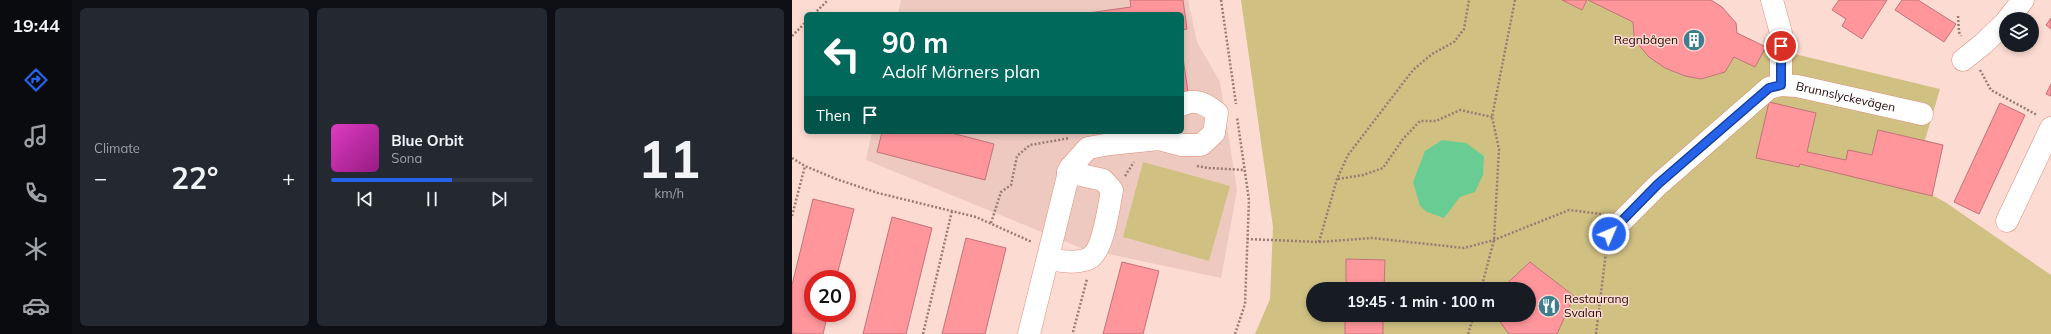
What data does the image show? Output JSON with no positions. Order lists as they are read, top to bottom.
{
  "streets": {
    "street": ["Brunnslyckevägen"]
  },
  "places": {
    "building": ["Regnbågen"],
    "restaurant": ["Restaurang Svalan"]
  },
  "page": {
    "tabs": "19:44",
    "tile": [
      "Climate",
      ["11", "km/h"]
    ],
    "turn": ["90 m", "Adolf Mörners plan"],
    "then": "Then",
    "song": ["Blue Orbit", "Sona"],
    "heat": ["−", "22°", "+"],
    "limit": "20",
    "trip": "19:45 · 1 min · 100 m"
  }
}
